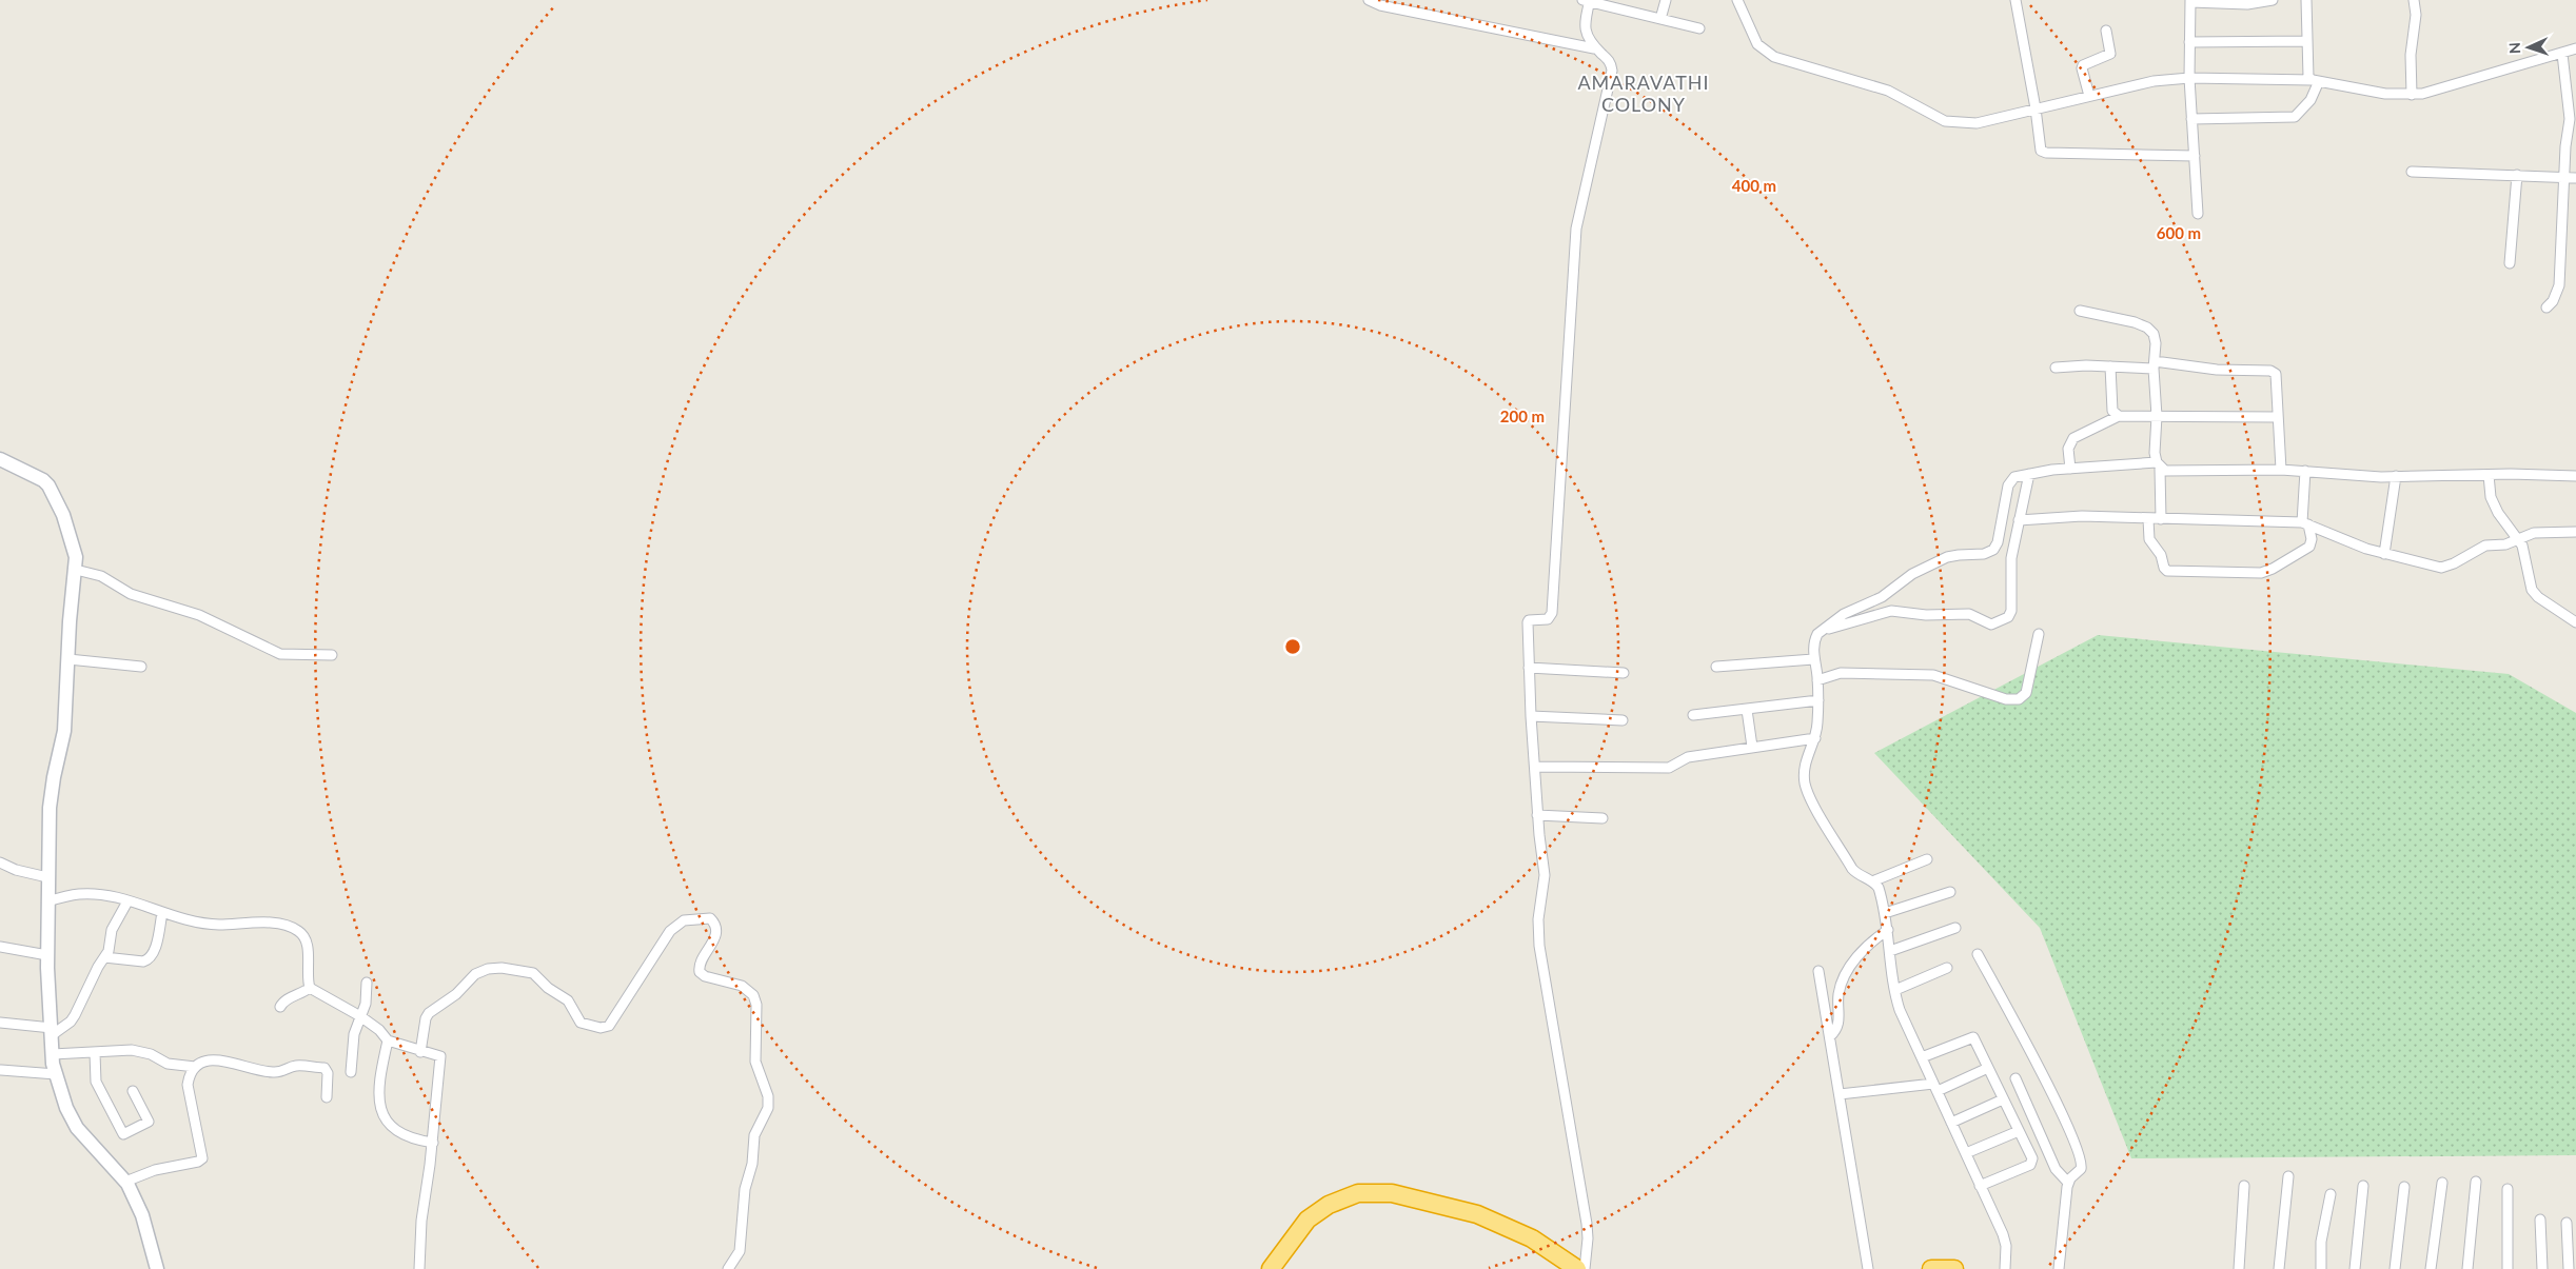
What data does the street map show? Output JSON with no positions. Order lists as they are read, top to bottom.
{
  "districts": ["AMARAVATHI COLONY"],
  "north": "left",
  "rings": ["400 m", "600 m", "200 m"]
}
